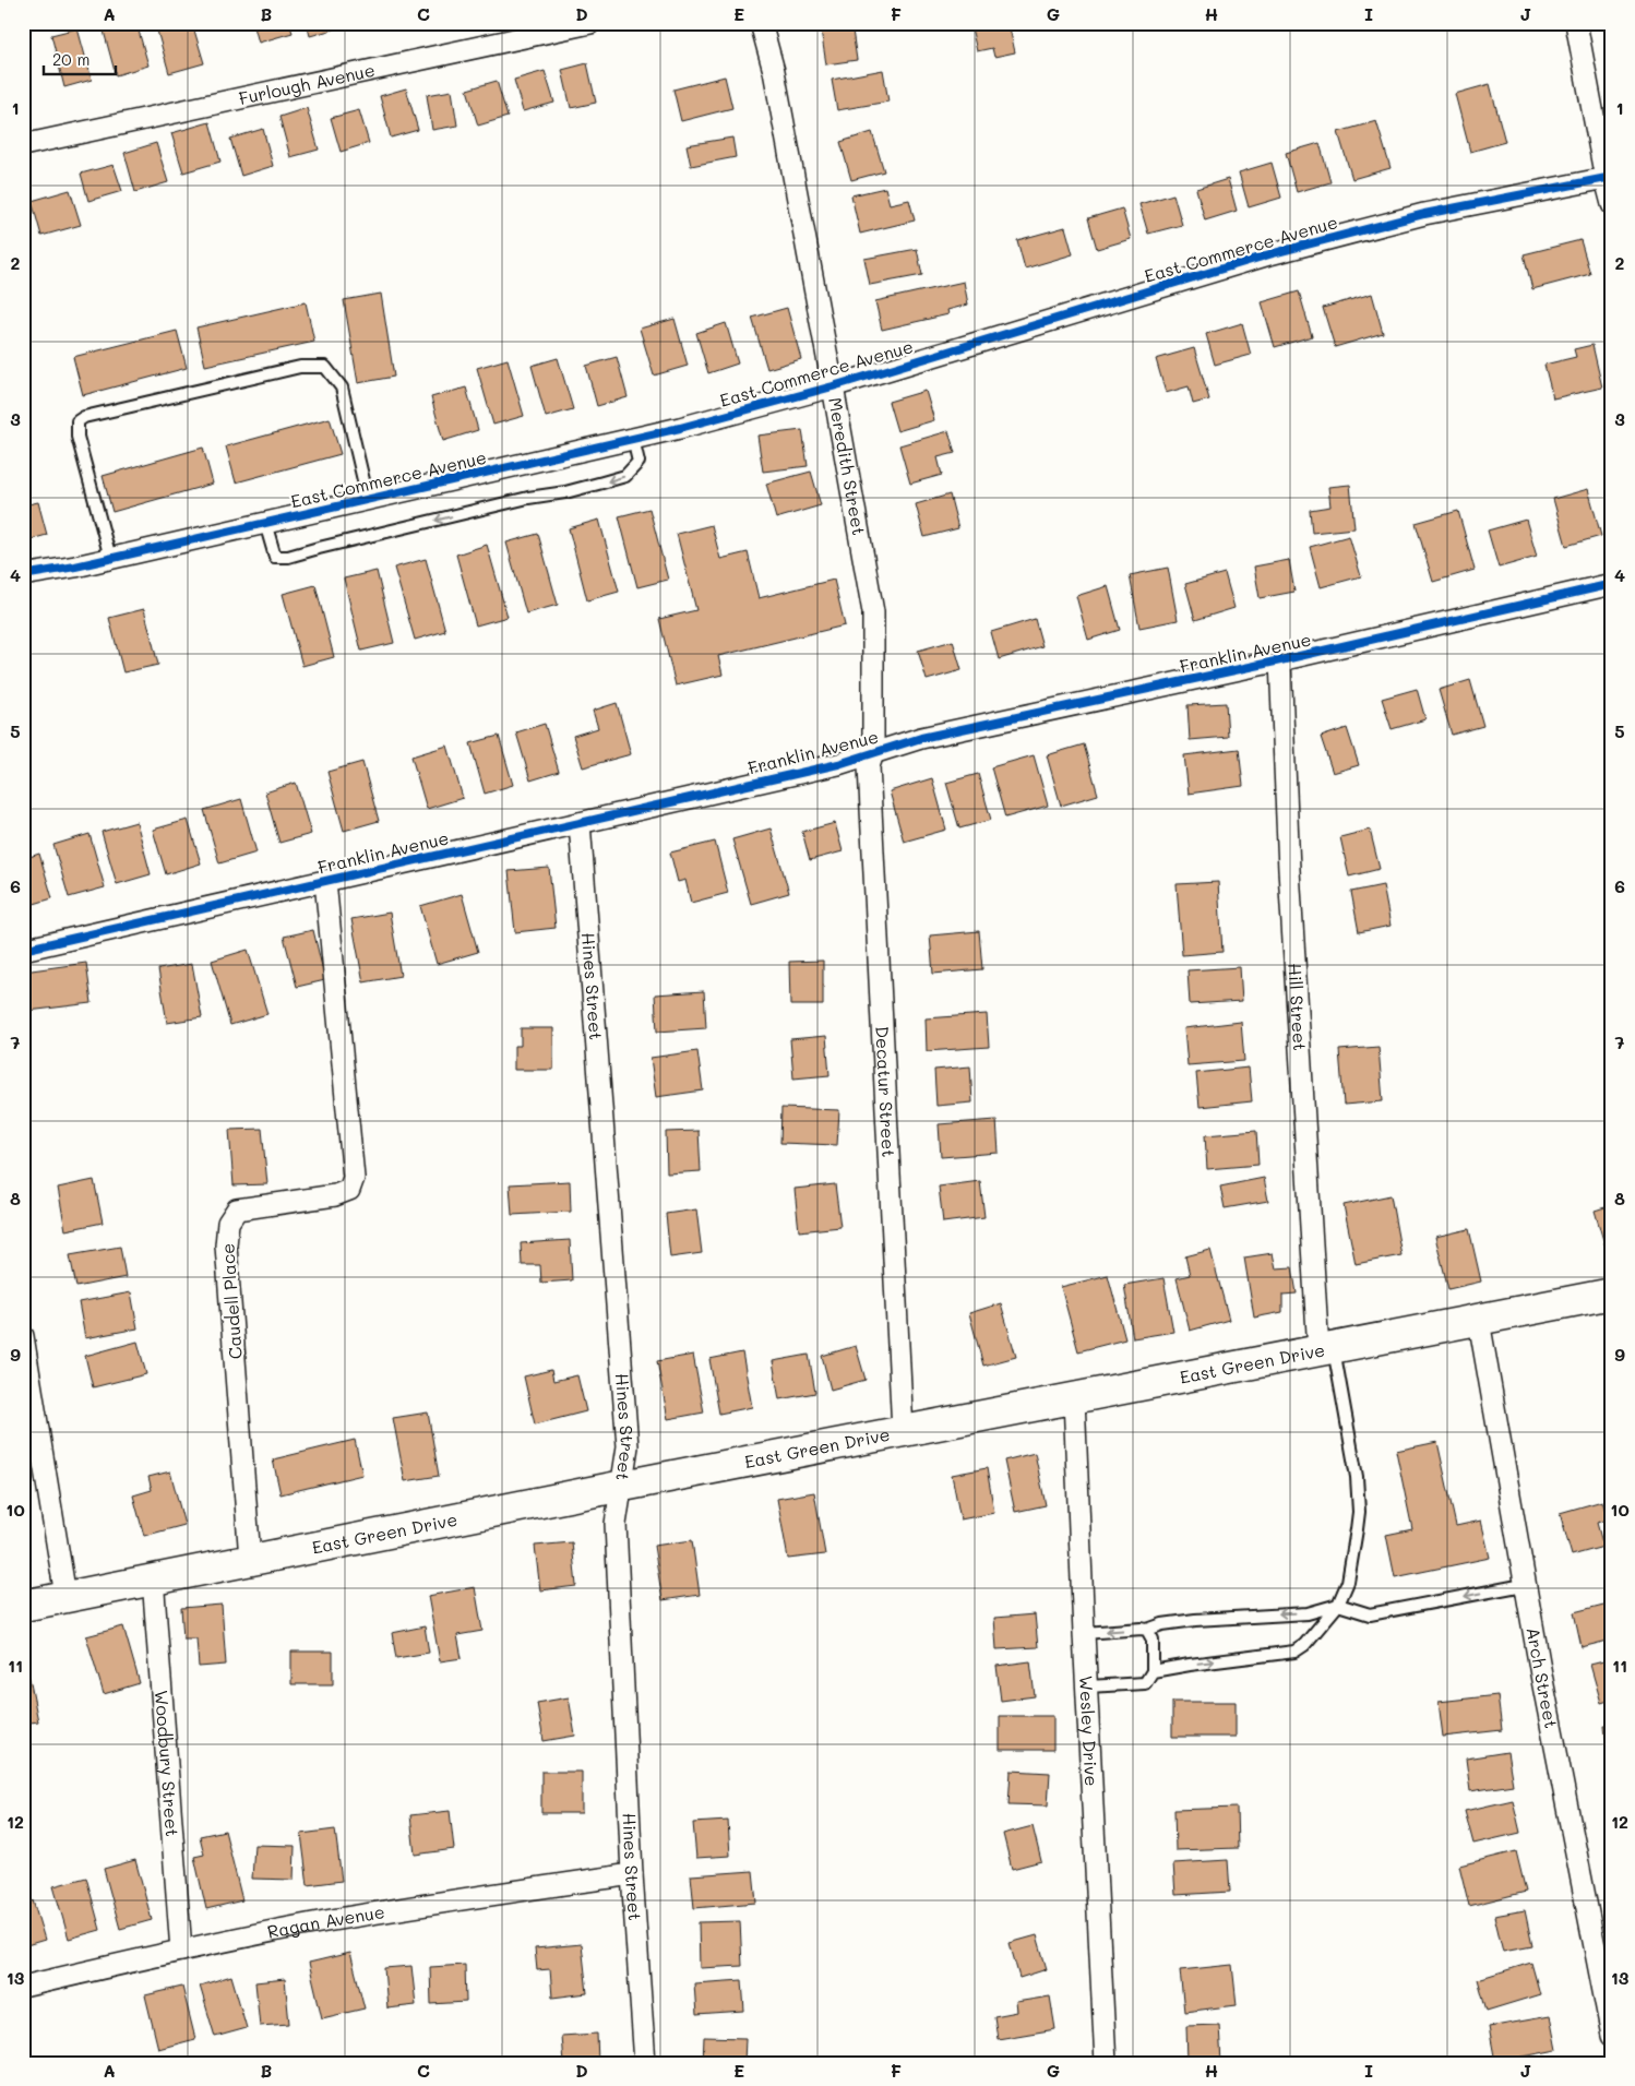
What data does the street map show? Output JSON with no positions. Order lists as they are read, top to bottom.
{
  "streets": {
    "main road": ["East Green Drive"],
    "street": [
      "Furlough Avenue",
      "East Commerce Avenue",
      "Meredith Street",
      "Franklin Avenue",
      "Hines Street",
      "Hill Street",
      "Decatur Street",
      "Caudell Place",
      "Arch Street",
      "Wesley Drive",
      "Woodbury Street",
      "Ragan Avenue"
    ]
  },
  "crossings": [
    ["East Commerce Avenue", "Meredith Street"],
    ["Meredith Street", "Franklin Avenue"],
    ["Meredith Street", "Decatur Street"],
    ["Franklin Avenue", "Hines Street"],
    ["Franklin Avenue", "Hill Street"],
    ["Franklin Avenue", "Decatur Street"],
    ["Franklin Avenue", "Caudell Place"],
    ["Hines Street", "East Green Drive"],
    ["Hines Street", "Ragan Avenue"],
    ["Hill Street", "East Green Drive"],
    ["Decatur Street", "East Green Drive"],
    ["Caudell Place", "East Green Drive"],
    ["East Green Drive", "Arch Street"],
    ["East Green Drive", "Wesley Drive"],
    ["East Green Drive", "Woodbury Street"],
    ["Woodbury Street", "Ragan Avenue"]
  ],
  "scale_bar": "20 m",
  "grid": {
    "columns": [
      "A",
      "B",
      "C",
      "D",
      "E",
      "F",
      "G",
      "H",
      "I",
      "J"
    ],
    "rows": [
      "1",
      "2",
      "3",
      "4",
      "5",
      "6",
      "7",
      "8",
      "9",
      "10",
      "11",
      "12",
      "13"
    ]
  }
}
